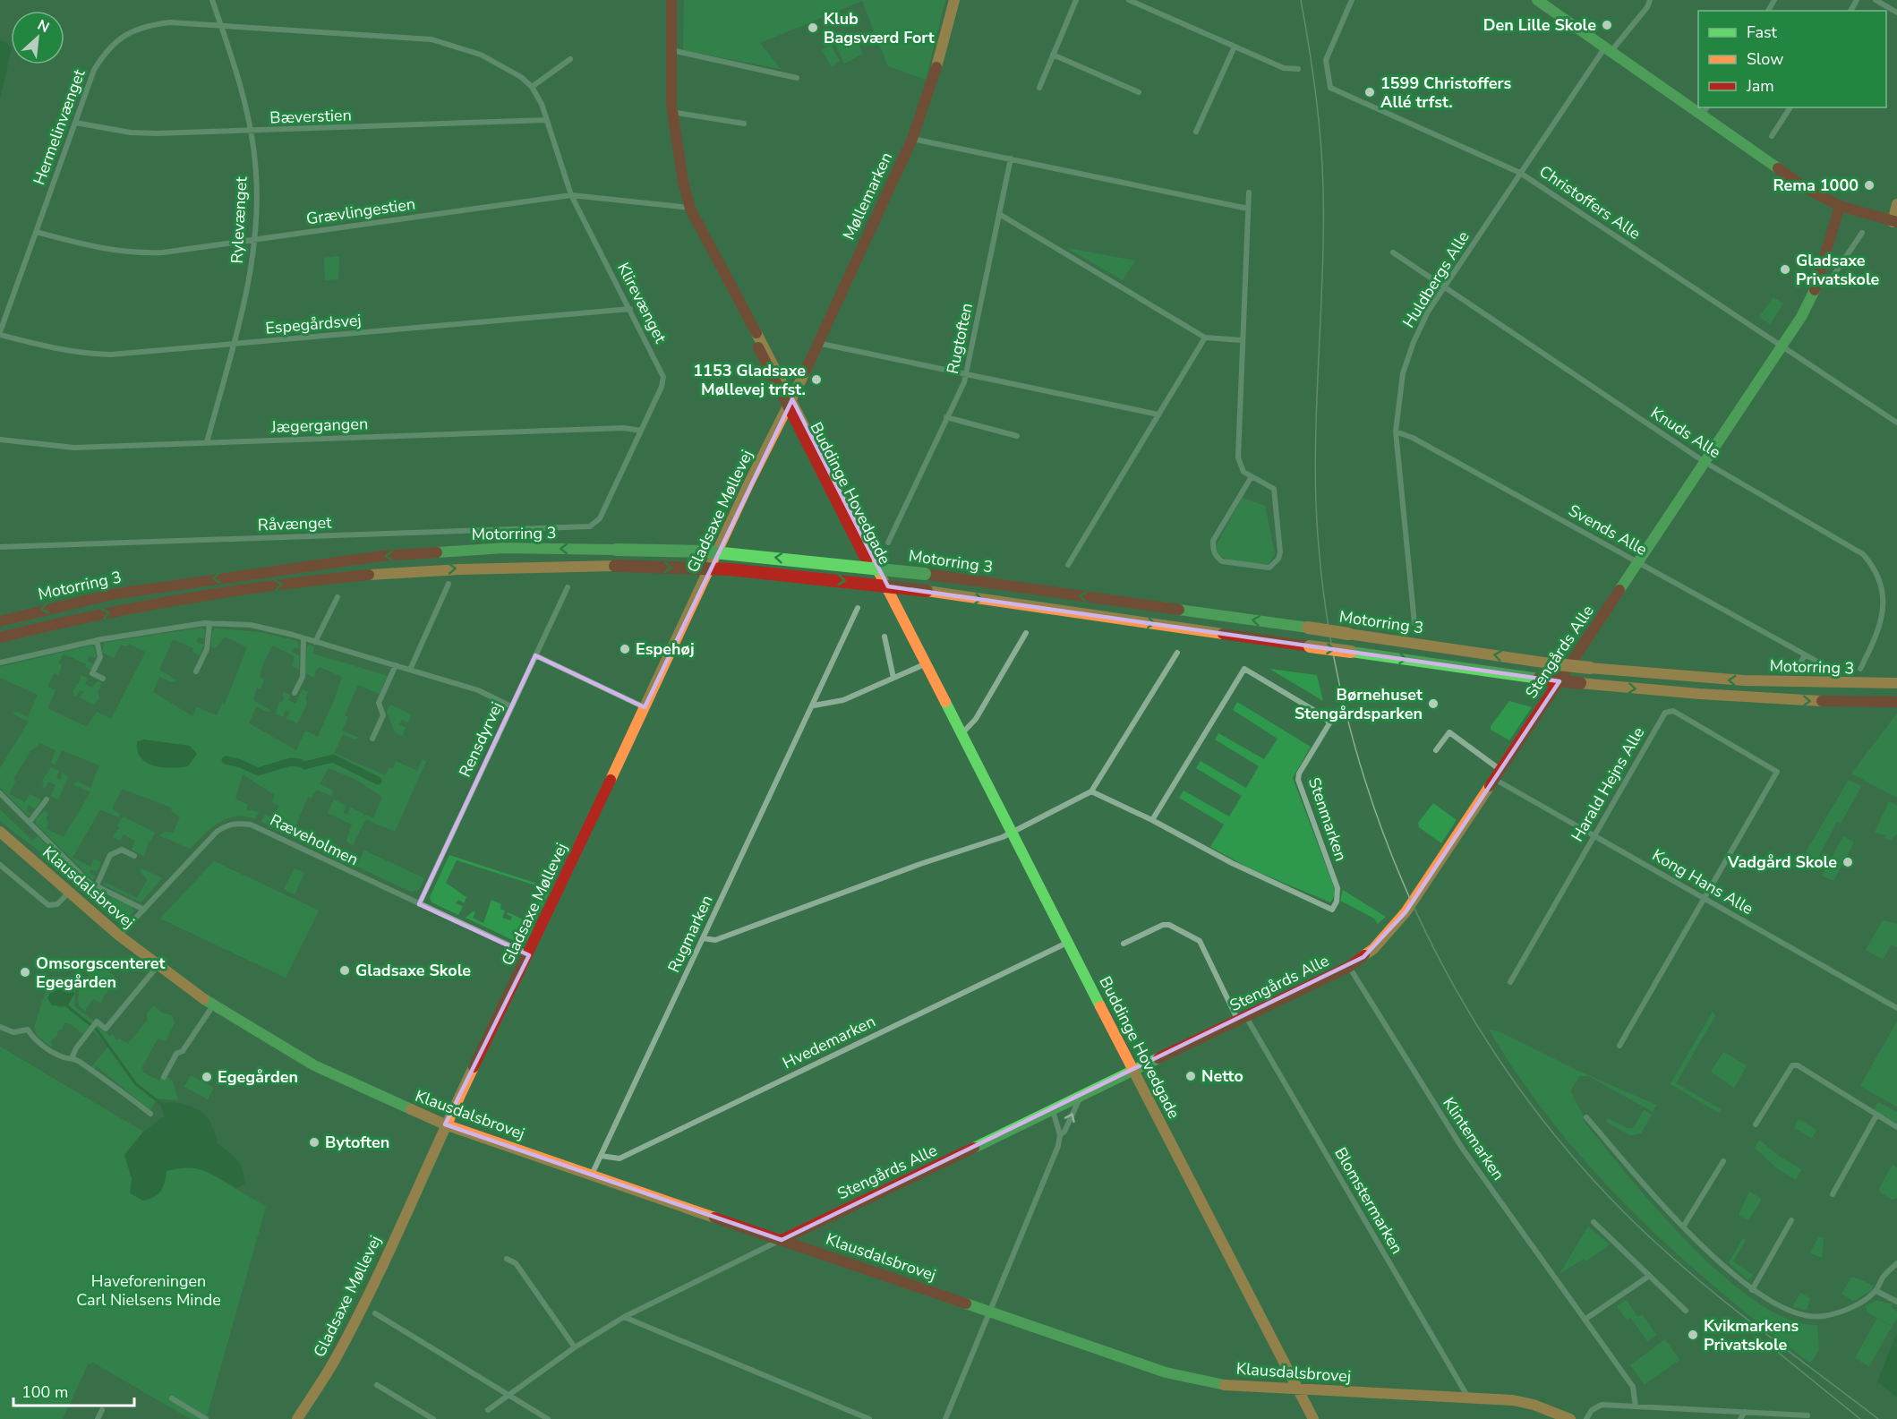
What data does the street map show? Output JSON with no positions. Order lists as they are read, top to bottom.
{
  "streets": {
    "main road": [
      "Møllemarken",
      "Buddinge Hovedgade",
      "Gladsaxe Møllevej",
      "Motorring 3",
      "Stengårds Alle",
      "Klausdalsbrovej"
    ],
    "street": [
      "Bæverstien",
      "Hermelinvænget",
      "Christoffers Alle",
      "Grævlingestien",
      "Rylevænget",
      "Huldbergs Alle",
      "Klirevænget",
      "Espegårdsvej",
      "Rugtoften",
      "Jægergangen",
      "Knuds Alle",
      "Råvænget",
      "Svends Alle",
      "Rensdyrvej",
      "Harald Hejns Alle",
      "Stenmarken",
      "Ræveholmen",
      "Kong Hans Alle",
      "Rugmarken",
      "Hvedemarken",
      "Klintemarken",
      "Blomstermarken"
    ]
  },
  "crossings": [
    ["Bæverstien", "Hermelinvænget"],
    ["Bæverstien", "Rylevænget"],
    ["Bæverstien", "Klirevænget"],
    ["Hermelinvænget", "Grævlingestien"],
    ["Hermelinvænget", "Rylevænget"],
    ["Hermelinvænget", "Klirevænget"],
    ["Hermelinvænget", "Espegårdsvej"],
    ["Møllemarken", "Buddinge Hovedgade"],
    ["Møllemarken", "Gladsaxe Møllevej"],
    ["Christoffers Alle", "Huldbergs Alle"],
    ["Christoffers Alle", "Stengårds Alle"],
    ["Grævlingestien", "Rylevænget"],
    ["Grævlingestien", "Klirevænget"],
    ["Grævlingestien", "Buddinge Hovedgade"],
    ["Rylevænget", "Klirevænget"],
    ["Rylevænget", "Espegårdsvej"],
    ["Rylevænget", "Jægergangen"],
    ["Huldbergs Alle", "Knuds Alle"],
    ["Huldbergs Alle", "Svends Alle"],
    ["Klirevænget", "Espegårdsvej"],
    ["Klirevænget", "Jægergangen"],
    ["Klirevænget", "Råvænget"],
    ["Knuds Alle", "Stengårds Alle"],
    ["Buddinge Hovedgade", "Gladsaxe Møllevej"],
    ["Buddinge Hovedgade", "Stengårds Alle"],
    ["Buddinge Hovedgade", "Klausdalsbrovej"],
    ["Buddinge Hovedgade", "Hvedemarken"],
    ["Gladsaxe Møllevej", "Ræveholmen"],
    ["Gladsaxe Møllevej", "Klausdalsbrovej"],
    ["Svends Alle", "Stengårds Alle"],
    ["Stengårds Alle", "Kong Hans Alle"],
    ["Stengårds Alle", "Klausdalsbrovej"],
    ["Stengårds Alle", "Klintemarken"],
    ["Stengårds Alle", "Blomstermarken"],
    ["Rensdyrvej", "Ræveholmen"],
    ["Harald Hejns Alle", "Kong Hans Alle"],
    ["Ræveholmen", "Klausdalsbrovej"],
    ["Klausdalsbrovej", "Rugmarken"],
    ["Klausdalsbrovej", "Blomstermarken"],
    ["Rugmarken", "Hvedemarken"]
  ],
  "parks": ["Haveforeningen Carl Nielsens Minde"],
  "places": [
    "Den Lille Skole",
    "Klub Bagsværd Fort",
    "1599 Christoffers Allé trfst.",
    "Rema 1000",
    "Gladsaxe Privatskole",
    "1153 Gladsaxe Møllevej trfst.",
    "Espehøj",
    "Børnehuset Stengårdsparken",
    "Vadgård Skole",
    "Gladsaxe Skole",
    "Omsorgscenteret Egegården",
    "Netto",
    "Egegården",
    "Bytoften",
    "Kvikmarkens Privatskole"
  ],
  "legend": ["Fast", "Slow", "Jam"],
  "scale_bar": "100 m",
  "north": "top right"
}
